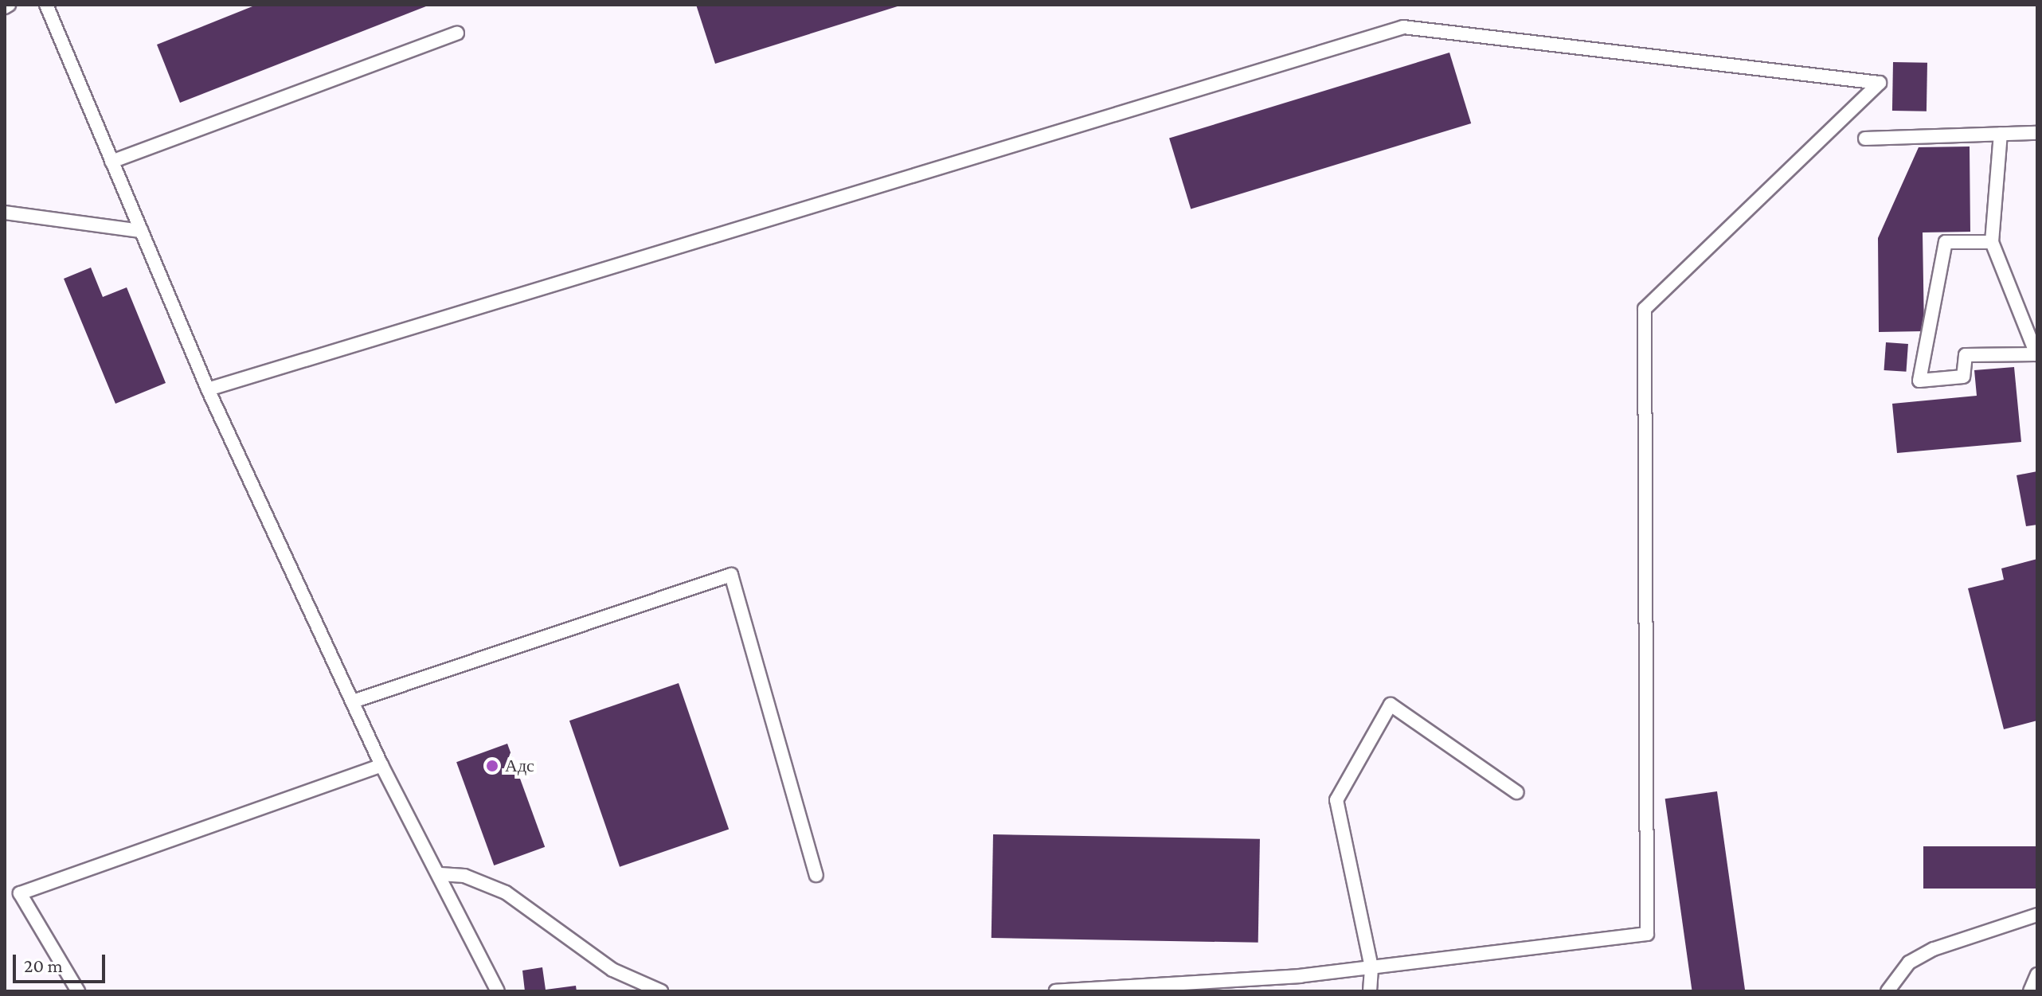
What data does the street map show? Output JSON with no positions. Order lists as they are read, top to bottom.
{
  "places": ["Адс"],
  "scale_bar": "20 m"
}
